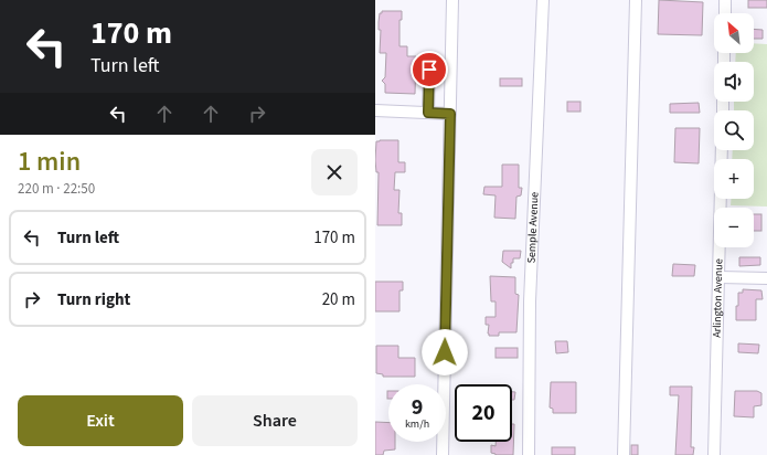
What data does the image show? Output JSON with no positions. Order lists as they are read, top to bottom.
{
  "streets": {
    "street": ["Semple Avenue", "Arlington Avenue"]
  },
  "north": "top left",
  "page": {
    "turn": ["170 m", "Turn left"],
    "map_buttons": ["+", "−"],
    "heading": ["1 min", "220 m · 22:50"],
    "list": [
      {
        "name": "Turn left",
        "value": "170 m"
      },
      {
        "name": "Turn right",
        "value": "20 m"
      }
    ],
    "speed": "9 km/h",
    "limit": "20",
    "buttons": ["Exit", "Share"]
  }
}
